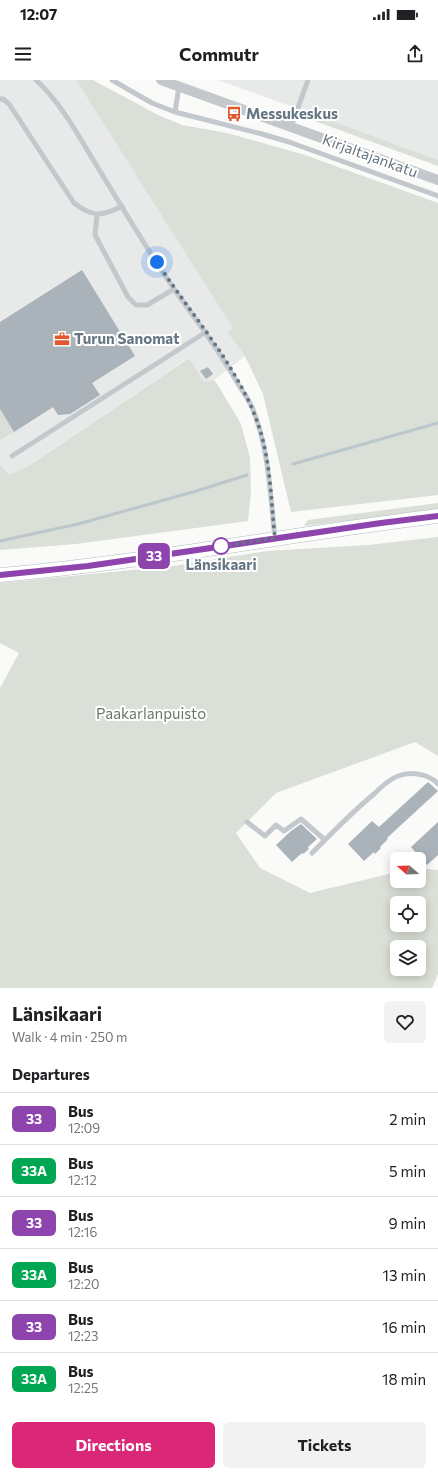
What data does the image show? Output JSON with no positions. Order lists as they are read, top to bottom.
{
  "streets": {
    "street": ["Kirjaltajankatu"]
  },
  "parks": ["Paakarlanpuisto"],
  "places": {
    "bus stop": ["Messukeskus"],
    "office": ["Turun Sanomat"],
    "other": ["Länsikaari"]
  },
  "lines": ["bus line 33"],
  "north": "left",
  "page": {
    "status": "12:07",
    "header": "Commutr",
    "on_map": "33",
    "heading": [
      ["Länsikaari", "Walk · 4 min · 250 m"],
      "Departures"
    ],
    "list": [
      {
        "mark": "33",
        "name": "Bus",
        "note": "12:09",
        "value": "2 min"
      },
      {
        "mark": "33A",
        "name": "Bus",
        "note": "12:12",
        "value": "5 min"
      },
      {
        "mark": "33",
        "name": "Bus",
        "note": "12:16",
        "value": "9 min"
      },
      {
        "mark": "33A",
        "name": "Bus",
        "note": "12:20",
        "value": "13 min"
      },
      {
        "mark": "33",
        "name": "Bus",
        "note": "12:23",
        "value": "16 min"
      },
      {
        "mark": "33A",
        "name": "Bus",
        "note": "12:25",
        "value": "18 min"
      }
    ],
    "buttons": ["Directions", "Tickets"]
  }
}
